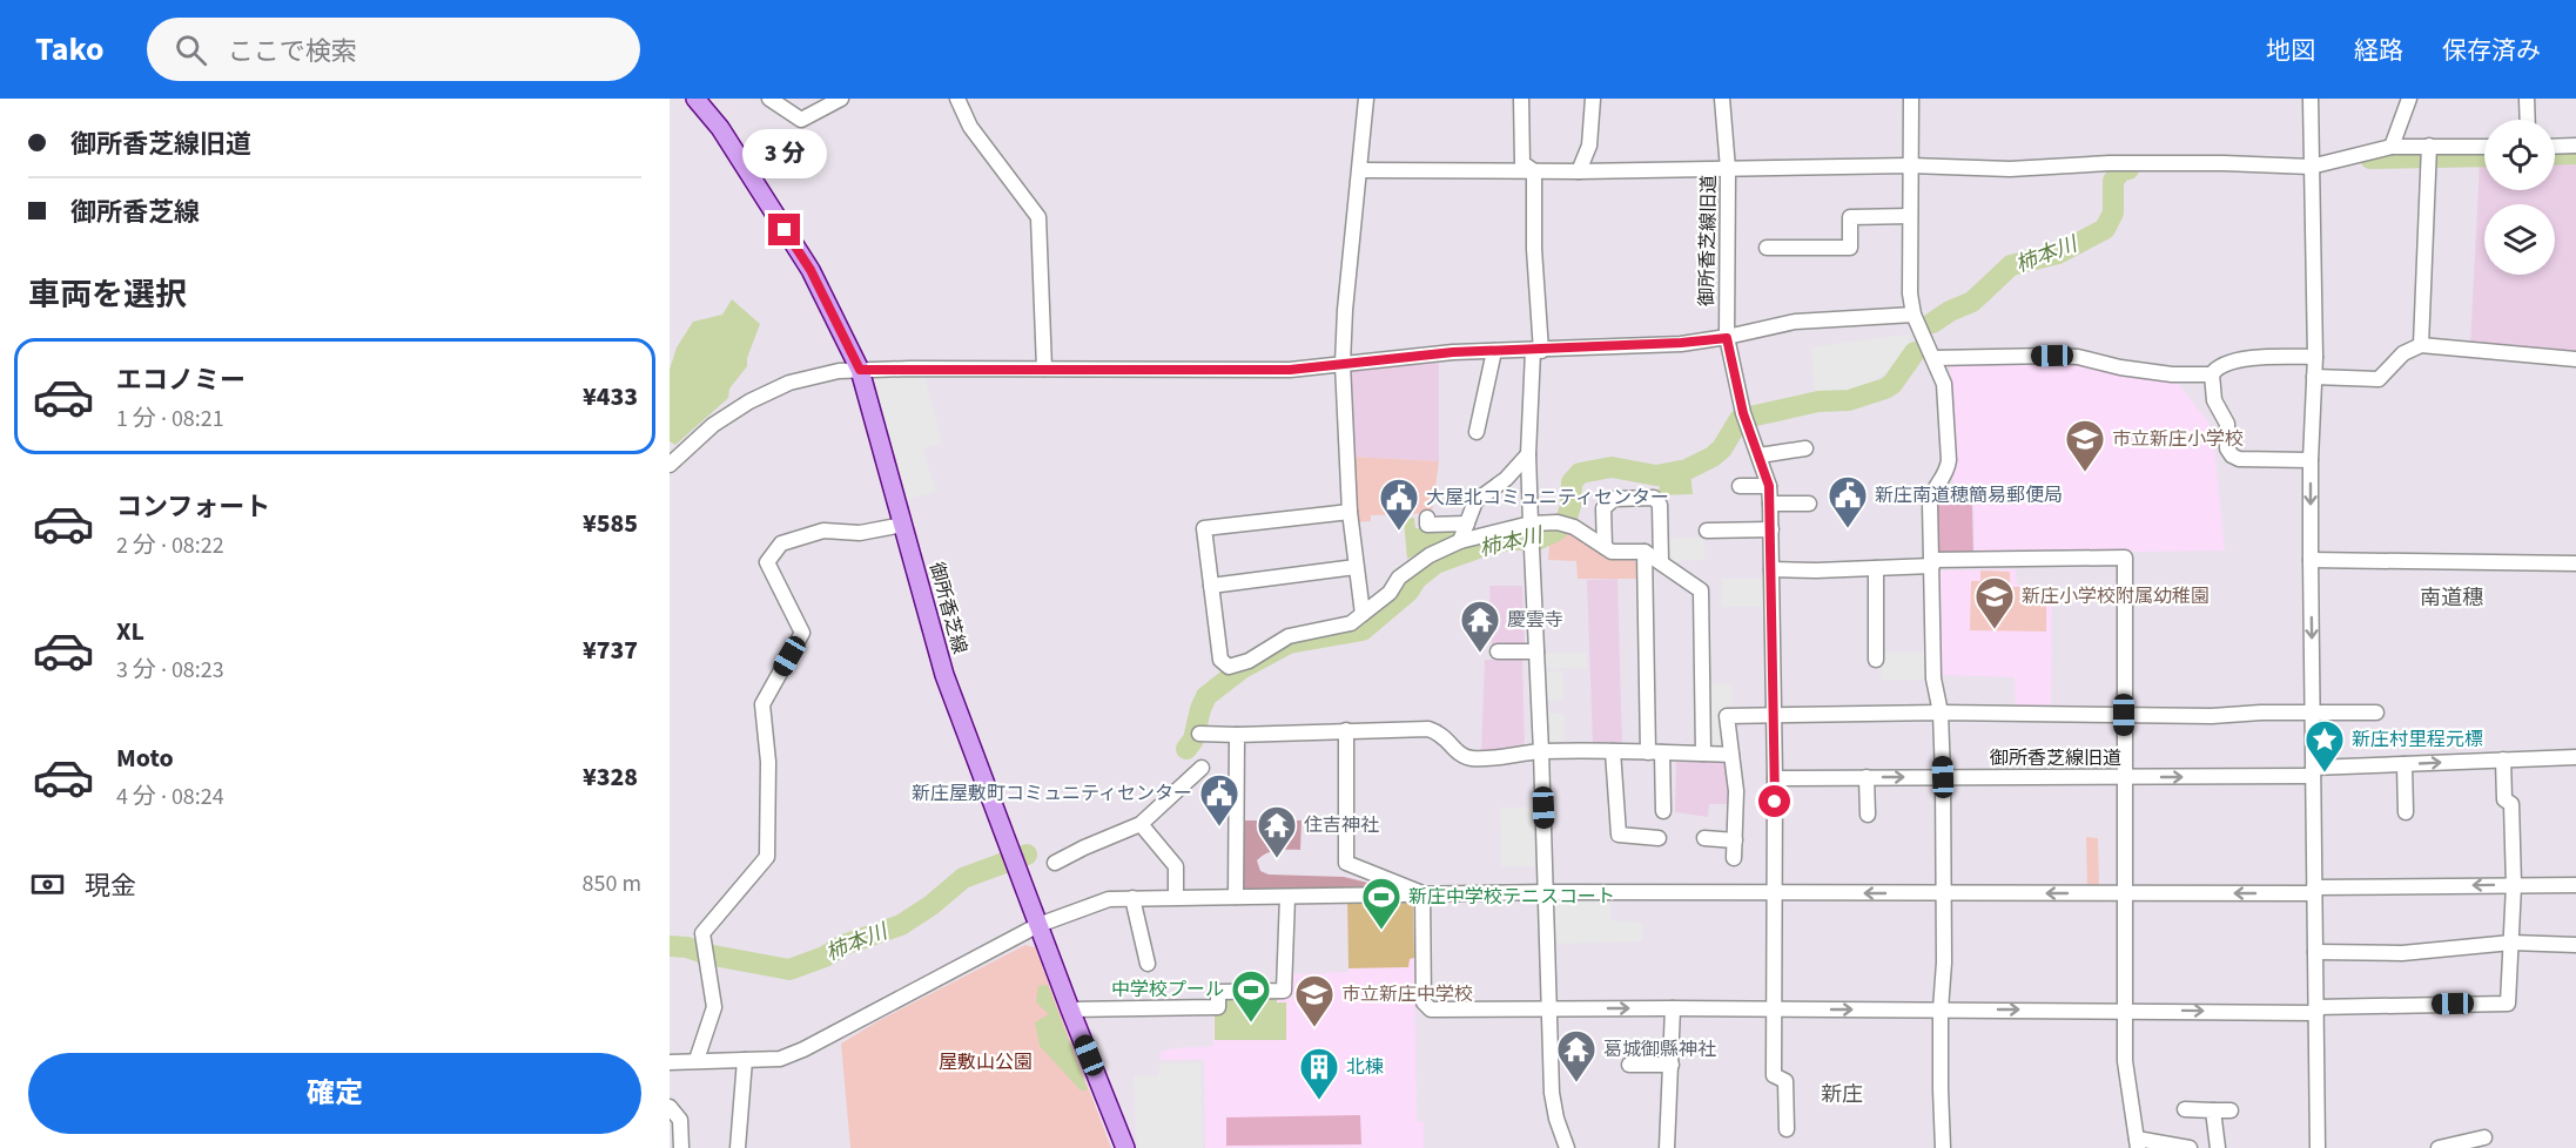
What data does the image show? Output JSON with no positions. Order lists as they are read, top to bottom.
{
  "streets": {
    "main road": ["御所香芝線"],
    "street": ["御所香芝線旧道"]
  },
  "districts": ["南道穗", "新庄"],
  "water": ["柿本川"],
  "parks": ["屋敷山公園"],
  "places": {
    "school or university": ["市立新庄小学校", "新庄小学校附属幼稚園", "市立新庄中学校"],
    "public building": ["新庄南道穂簡易郵便局", "大屋北コミュニティセンター", "新庄屋敷町コミュニティセンター"],
    "temple": ["慶雲寺", "住吉神社", "葛城御縣神社"],
    "place": ["新庄村里程元標"],
    "sports": ["新庄中学校テニスコート", "中学校プール"],
    "building": ["北棟"]
  },
  "page": {
    "header": "Tako",
    "search": "ここで検索",
    "nav": ["地図", "経路", "保存済み"],
    "banner": ["御所香芝線旧道", "御所香芝線"],
    "bubble": "3 分",
    "heading": "車両を選択",
    "list": [
      {
        "name": "エコノミー",
        "note": "1 分 · 08:21",
        "value": "¥433"
      },
      {
        "name": "コンフォート",
        "note": "2 分 · 08:22",
        "value": "¥585"
      },
      {
        "name": "XL",
        "note": "3 分 · 08:23",
        "value": "¥737"
      },
      {
        "name": "Moto",
        "note": "4 分 · 08:24",
        "value": "¥328"
      }
    ],
    "pay": ["現金", "850 m"],
    "buttons": "確定"
  }
}
